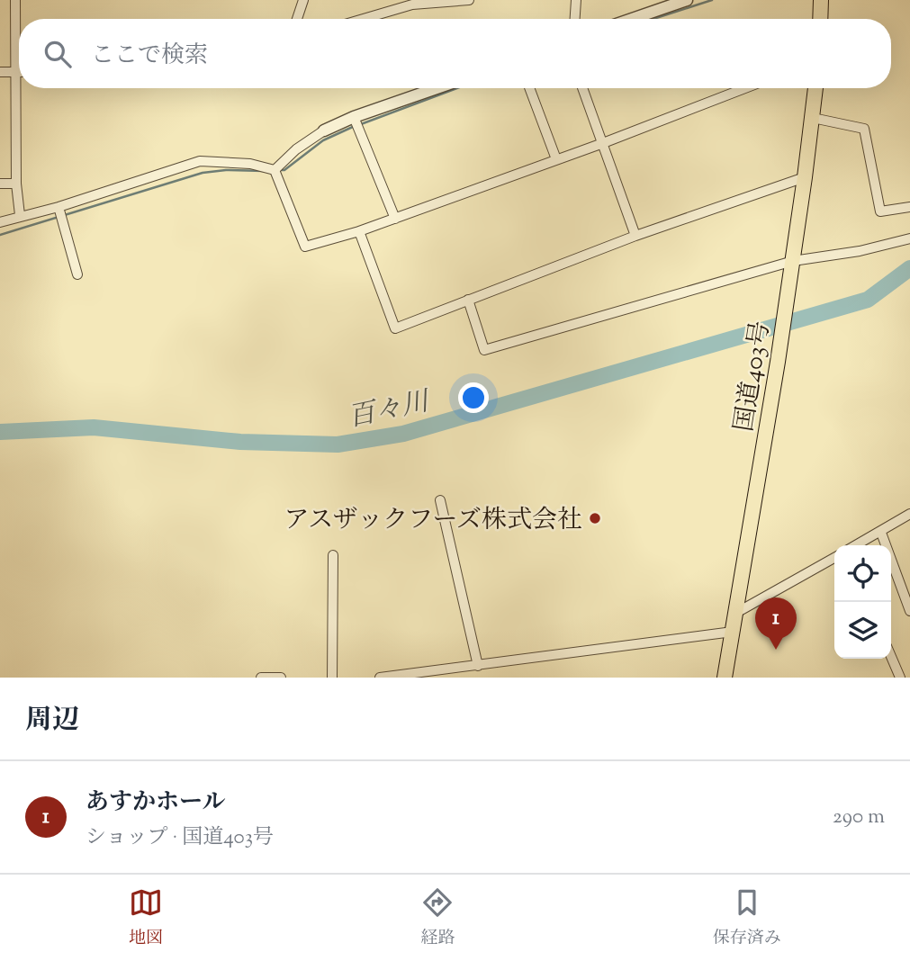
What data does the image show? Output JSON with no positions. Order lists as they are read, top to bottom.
{
  "streets": {
    "highway": ["国道403号"]
  },
  "water": ["百々川"],
  "places": ["アスザックフーズ株式会社"],
  "page": {
    "search": "ここで検索",
    "pins": "1",
    "heading": "周辺",
    "list": [
      {
        "mark": "1",
        "name": "あすかホール",
        "note": "ショップ · 国道403号",
        "value": "290 m"
      }
    ],
    "nav": ["地図", "経路", "保存済み"]
  }
}
